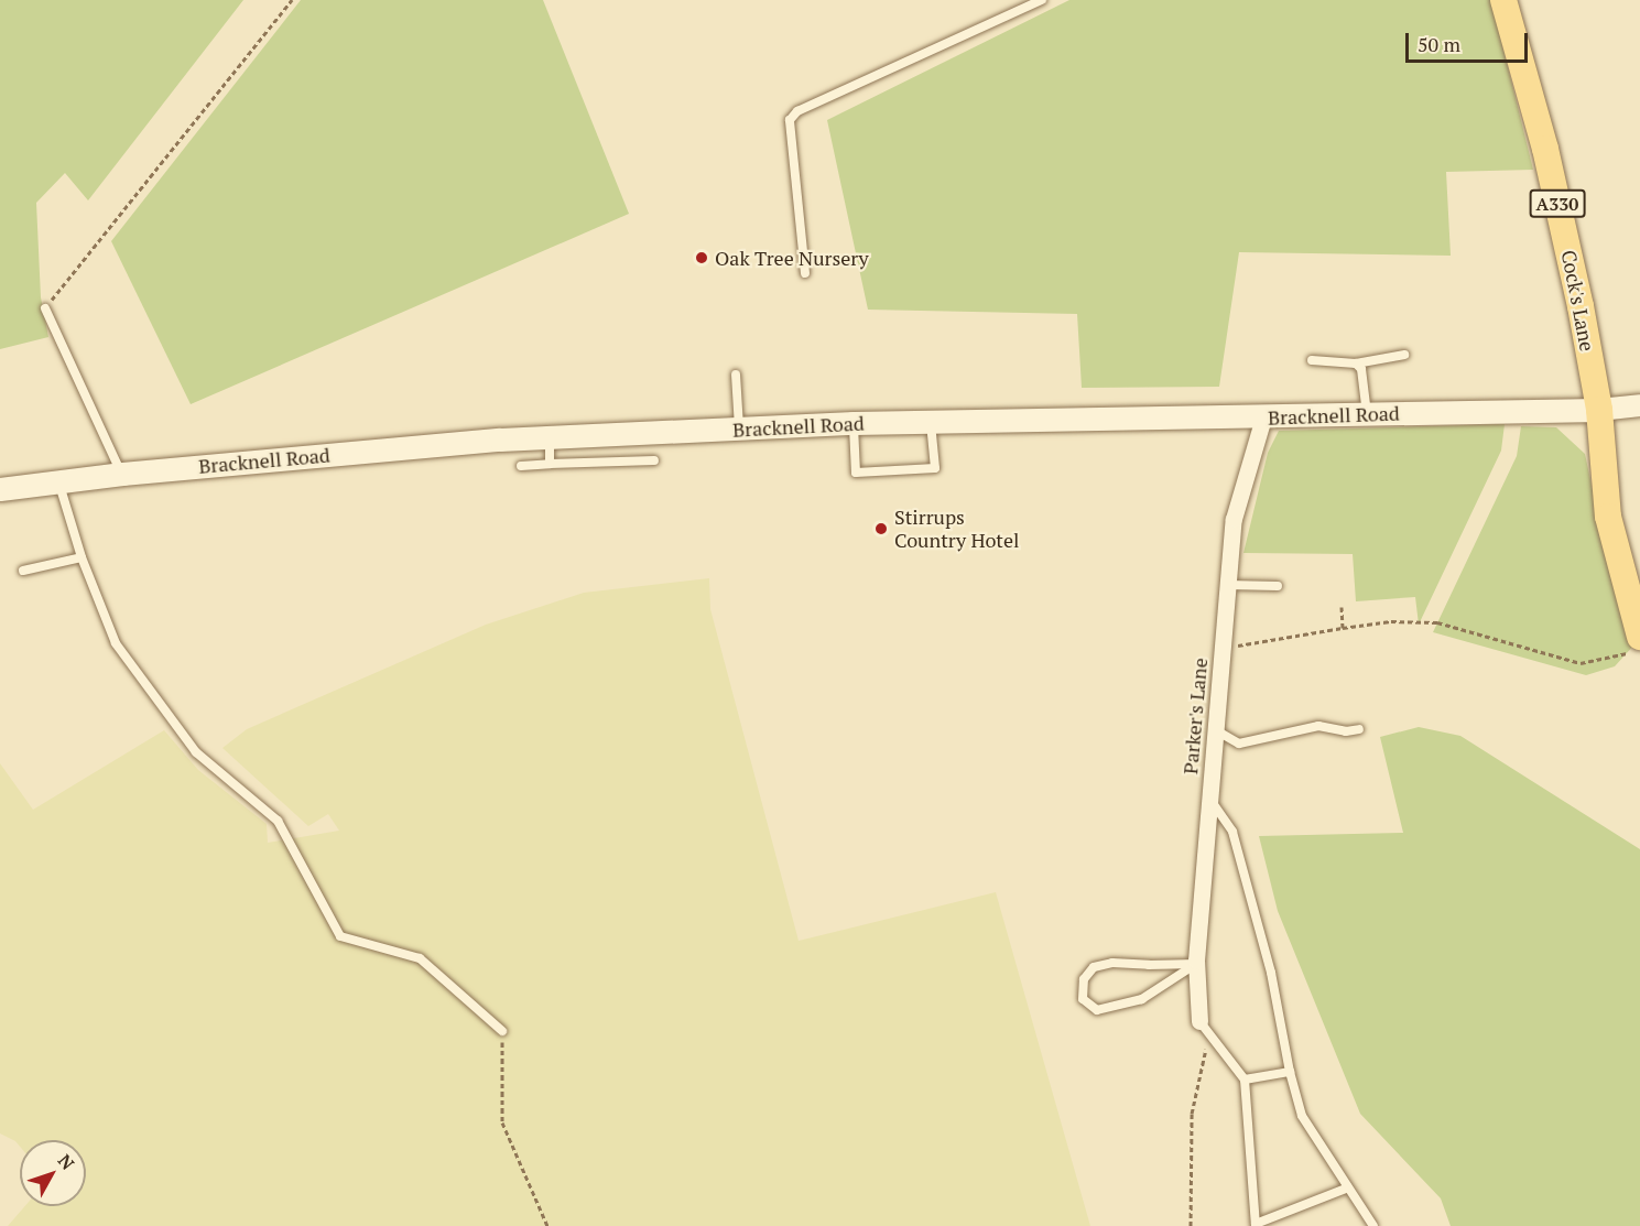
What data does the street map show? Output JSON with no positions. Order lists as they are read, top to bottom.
{
  "streets": {
    "main road": ["A330", "Cock's Lane", "Bracknell Road"],
    "street": ["Parker's Lane"]
  },
  "crossings": [
    ["A330", "Cock's Lane"],
    ["A330", "Bracknell Road"],
    ["Cock's Lane", "Bracknell Road"],
    ["Bracknell Road", "Parker's Lane"]
  ],
  "places": ["Oak Tree Nursery", "Stirrups Country Hotel"],
  "scale_bar": "50 m",
  "north": "top right"
}
